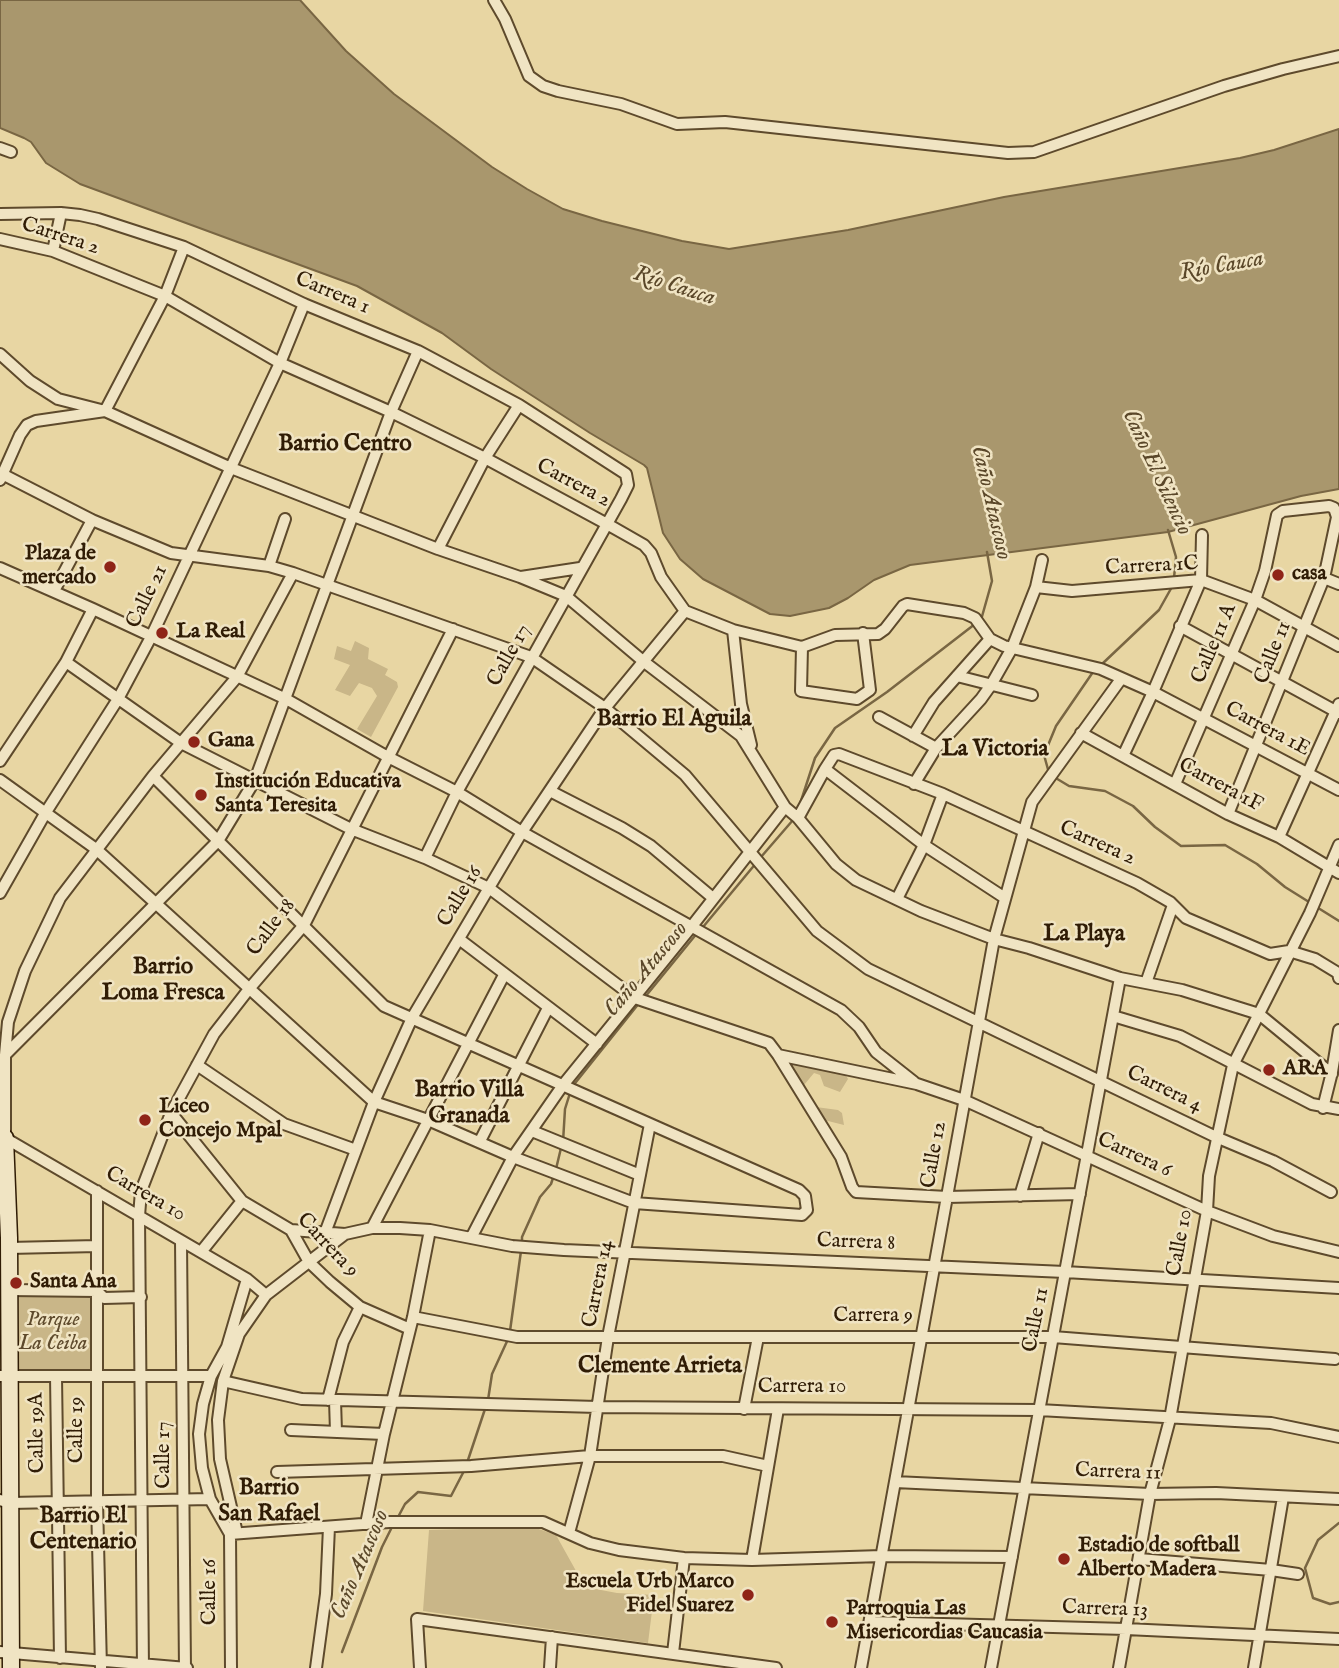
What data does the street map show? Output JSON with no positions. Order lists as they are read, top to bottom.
{
  "streets": {
    "street": [
      "Carrera 2",
      "Carrera 1",
      "Carrera 1C",
      "Calle 21",
      "Calle 11 A",
      "Calle 11",
      "Calle 17",
      "Carrera 1E",
      "Carrera 1F",
      "Calle 16",
      "Calle 18",
      "Carrera 4",
      "Calle 12",
      "Carrera 6",
      "Carrera 10",
      "Carrera 8",
      "Calle 10",
      "Carrera 9",
      "Carrera 14",
      "Calle 19",
      "Calle 19A",
      "Carrera 11",
      "Carrera 13"
    ]
  },
  "crossings": [
    ["Carrera 2", "Calle 21"],
    ["Carrera 2", "Calle 17"],
    ["Carrera 2", "Calle 16"],
    ["Carrera 2", "Calle 12"],
    ["Carrera 2", "Calle 10"],
    ["Carrera 1", "Calle 21"],
    ["Carrera 1", "Calle 17"],
    ["Carrera 1C", "Calle 11 A"],
    ["Carrera 1C", "Calle 11"],
    ["Calle 21", "Carrera 4"],
    ["Calle 11 A", "Calle 11"],
    ["Calle 11 A", "Carrera 1E"],
    ["Calle 11 A", "Carrera 1F"],
    ["Calle 11", "Carrera 1E"],
    ["Calle 11", "Carrera 1F"],
    ["Calle 11", "Carrera 4"],
    ["Calle 11", "Carrera 6"],
    ["Calle 11", "Carrera 10"],
    ["Calle 11", "Carrera 8"],
    ["Calle 11", "Carrera 9"],
    ["Calle 11", "Carrera 11"],
    ["Calle 11", "Carrera 13"],
    ["Calle 17", "Carrera 4"],
    ["Calle 17", "Carrera 10"],
    ["Carrera 1E", "Calle 12"],
    ["Carrera 1F", "Calle 12"],
    ["Carrera 1F", "Calle 10"],
    ["Calle 16", "Carrera 4"],
    ["Calle 16", "Carrera 10"],
    ["Calle 16", "Carrera 8"],
    ["Calle 16", "Carrera 9"],
    ["Calle 18", "Carrera 4"],
    ["Calle 18", "Carrera 10"],
    ["Calle 18", "Carrera 9"],
    ["Carrera 4", "Calle 12"],
    ["Carrera 4", "Calle 10"],
    ["Calle 12", "Carrera 6"],
    ["Calle 12", "Carrera 10"],
    ["Calle 12", "Carrera 8"],
    ["Calle 12", "Carrera 9"],
    ["Calle 12", "Carrera 11"],
    ["Calle 12", "Carrera 13"],
    ["Carrera 6", "Calle 10"],
    ["Carrera 10", "Calle 10"],
    ["Carrera 10", "Carrera 14"],
    ["Carrera 10", "Calle 19"],
    ["Carrera 8", "Calle 10"],
    ["Carrera 8", "Carrera 14"],
    ["Calle 10", "Carrera 9"],
    ["Calle 10", "Carrera 11"],
    ["Calle 10", "Carrera 13"],
    ["Carrera 9", "Carrera 14"]
  ],
  "districts": [
    "Barrio Centro",
    "Barrio El Aguila",
    "La Victoria",
    "La Playa",
    "Barrio Loma Fresca",
    "Barrio Villa Granada",
    "Clemente Arrieta",
    "Barrio San Rafael",
    "Barrio El Centenario"
  ],
  "water": ["Río Cauca", "Caño El Silencio", "Caño Atascoso"],
  "parks": ["Parque La Ceiba"],
  "places": [
    "Plaza de mercado",
    "casa",
    "La Real",
    "Gana",
    "Institución Educativa Santa Teresita",
    "ARA",
    "Liceo Concejo Mpal",
    "Santa Ana",
    "Estadio de softball Alberto Madera",
    "Escuela Urb Marco Fidel Suarez",
    "Parroquia Las Misericordias Caucasia"
  ]
}
